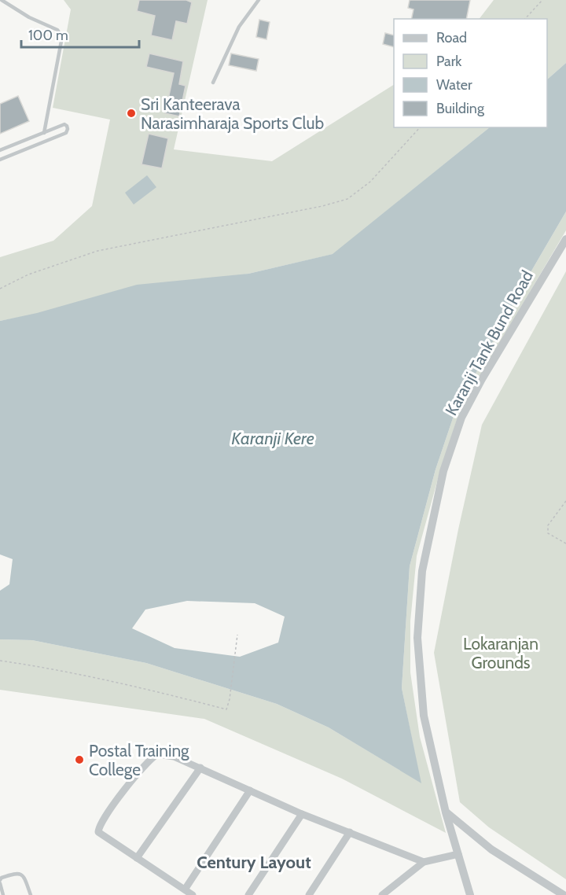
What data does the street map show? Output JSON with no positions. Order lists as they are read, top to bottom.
{
  "streets": {
    "street": ["Karanji Tank Bund Road"]
  },
  "districts": ["Century Layout"],
  "water": ["Karanji Kere"],
  "parks": ["Lokaranjan Grounds"],
  "places": ["Sri Kanteerava Narasimharaja Sports Club", "Postal Training College"],
  "legend": [
    "Road",
    "Park",
    "Water",
    "Building"
  ],
  "scale_bar": "100 m"
}
